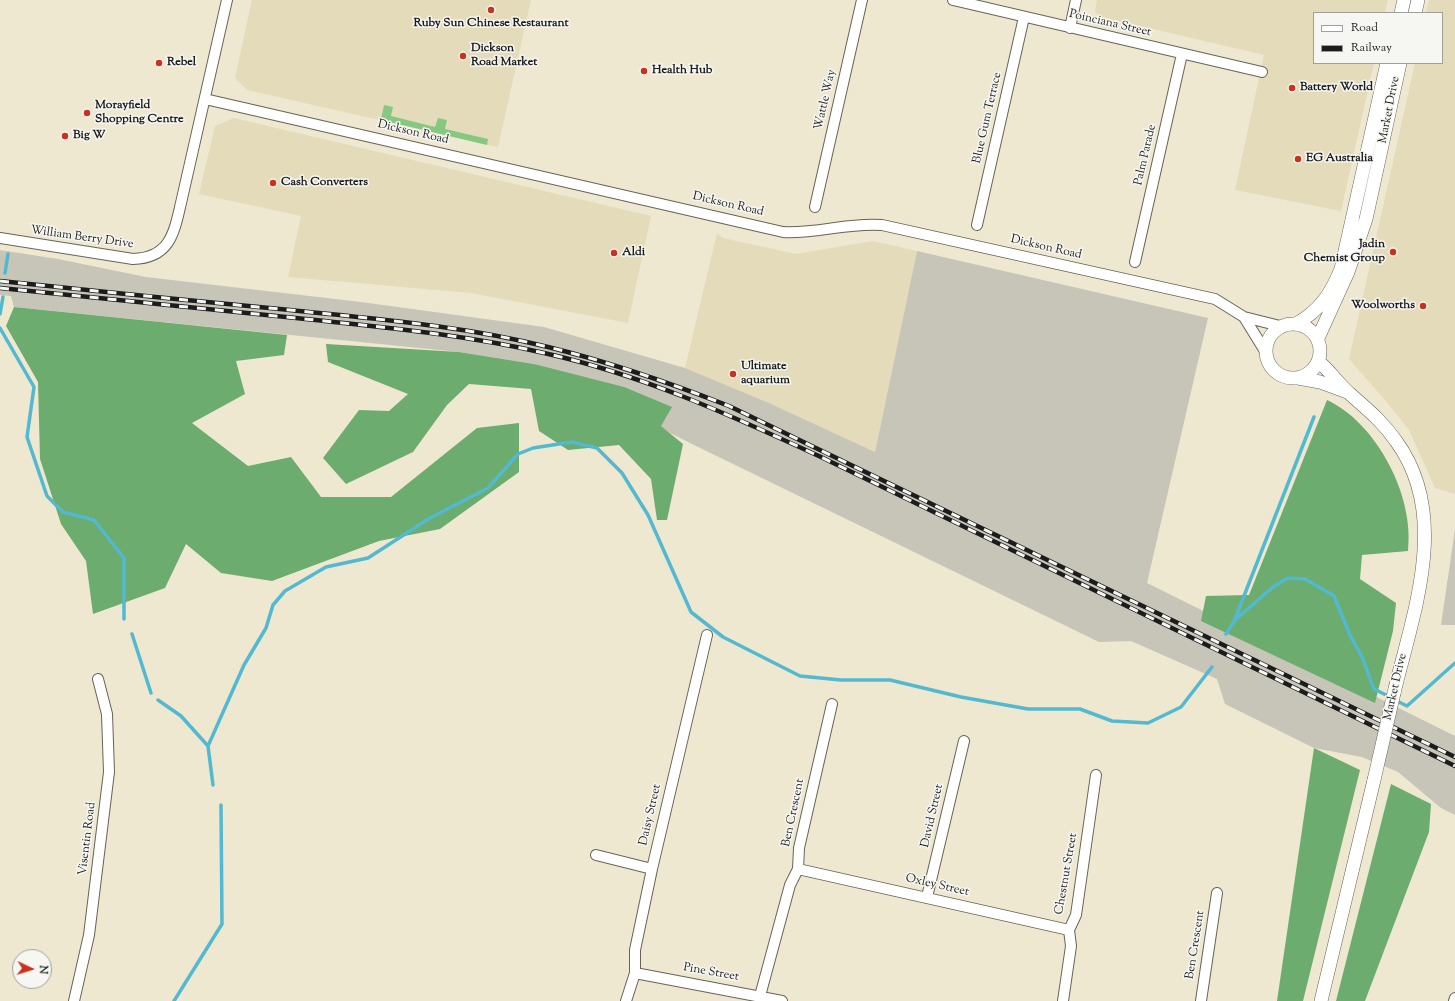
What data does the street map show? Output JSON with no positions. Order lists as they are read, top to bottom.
{
  "streets": {
    "street": [
      "Poinciana Street",
      "Wattle Way",
      "Market Drive",
      "Blue Gum Terrace",
      "Dickson Road",
      "Palm Parade",
      "William Berry Drive",
      "Ben Crescent",
      "Daisy Street",
      "David Street",
      "Visentin Road",
      "Chestnut Street",
      "Oxley Street",
      "Pine Street"
    ]
  },
  "crossings": [
    ["Poinciana Street", "Blue Gum Terrace"],
    ["Poinciana Street", "Palm Parade"],
    ["Market Drive", "Dickson Road"],
    ["Dickson Road", "William Berry Drive"],
    ["Ben Crescent", "Oxley Street"],
    ["Ben Crescent", "Pine Street"],
    ["Daisy Street", "Pine Street"],
    ["David Street", "Oxley Street"],
    ["Chestnut Street", "Oxley Street"]
  ],
  "places": [
    "Ruby Sun Chinese Restaurant",
    "Dickson Road Market",
    "Rebel",
    "Health Hub",
    "Battery World",
    "Morayfield Shopping Centre",
    "Big W",
    "EG Australia",
    "Cash Converters",
    "Jadin Chemist Group",
    "Aldi",
    "Woolworths",
    "Ultimate aquarium"
  ],
  "legend": ["Road", "Railway"],
  "north": "right"
}
